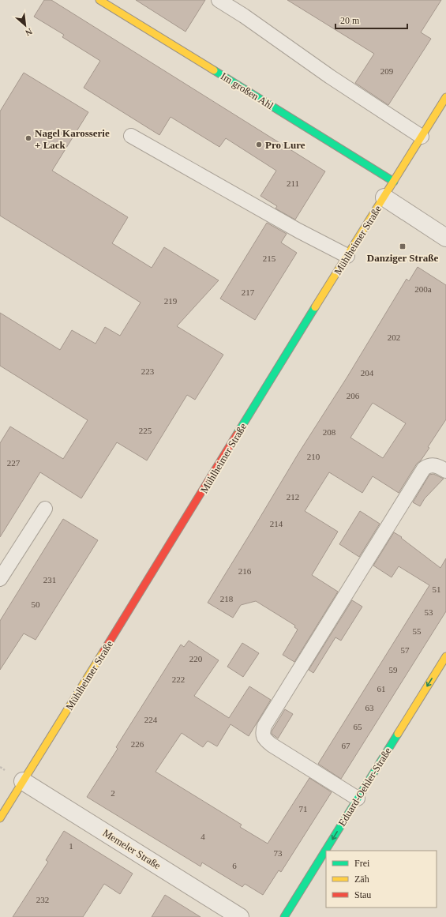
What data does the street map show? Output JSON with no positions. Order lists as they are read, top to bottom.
{
  "streets": {
    "main road": ["Im großen Ahl", "Mühlheimer Straße", "Eduard-Oehler-Straße"],
    "street": ["Memeler Straße"]
  },
  "crossings": [
    ["Im großen Ahl", "Mühlheimer Straße"],
    ["Mühlheimer Straße", "Memeler Straße"]
  ],
  "one_way": ["Eduard-Oehler-Straße"],
  "places": {
    "other": ["Nagel Karosserie + Lack", "Pro Lure"],
    "transit": ["Danziger Straße"]
  },
  "house_numbers": [
    "209",
    "211",
    "215",
    "200a",
    "217",
    "219",
    "202",
    "223",
    "204",
    "206",
    "225",
    "208",
    "210",
    "227",
    "212",
    "214",
    "216",
    "231",
    "51",
    "218",
    "50",
    "53",
    "55",
    "57",
    "220",
    "59",
    "222",
    "61",
    "63",
    "224",
    "65",
    "226",
    "67",
    "2",
    "71",
    "4",
    "1",
    "73",
    "6",
    "232"
  ],
  "legend": ["Frei", "Zäh", "Stau"],
  "scale_bar": "20 m",
  "north": "bottom right"
}
